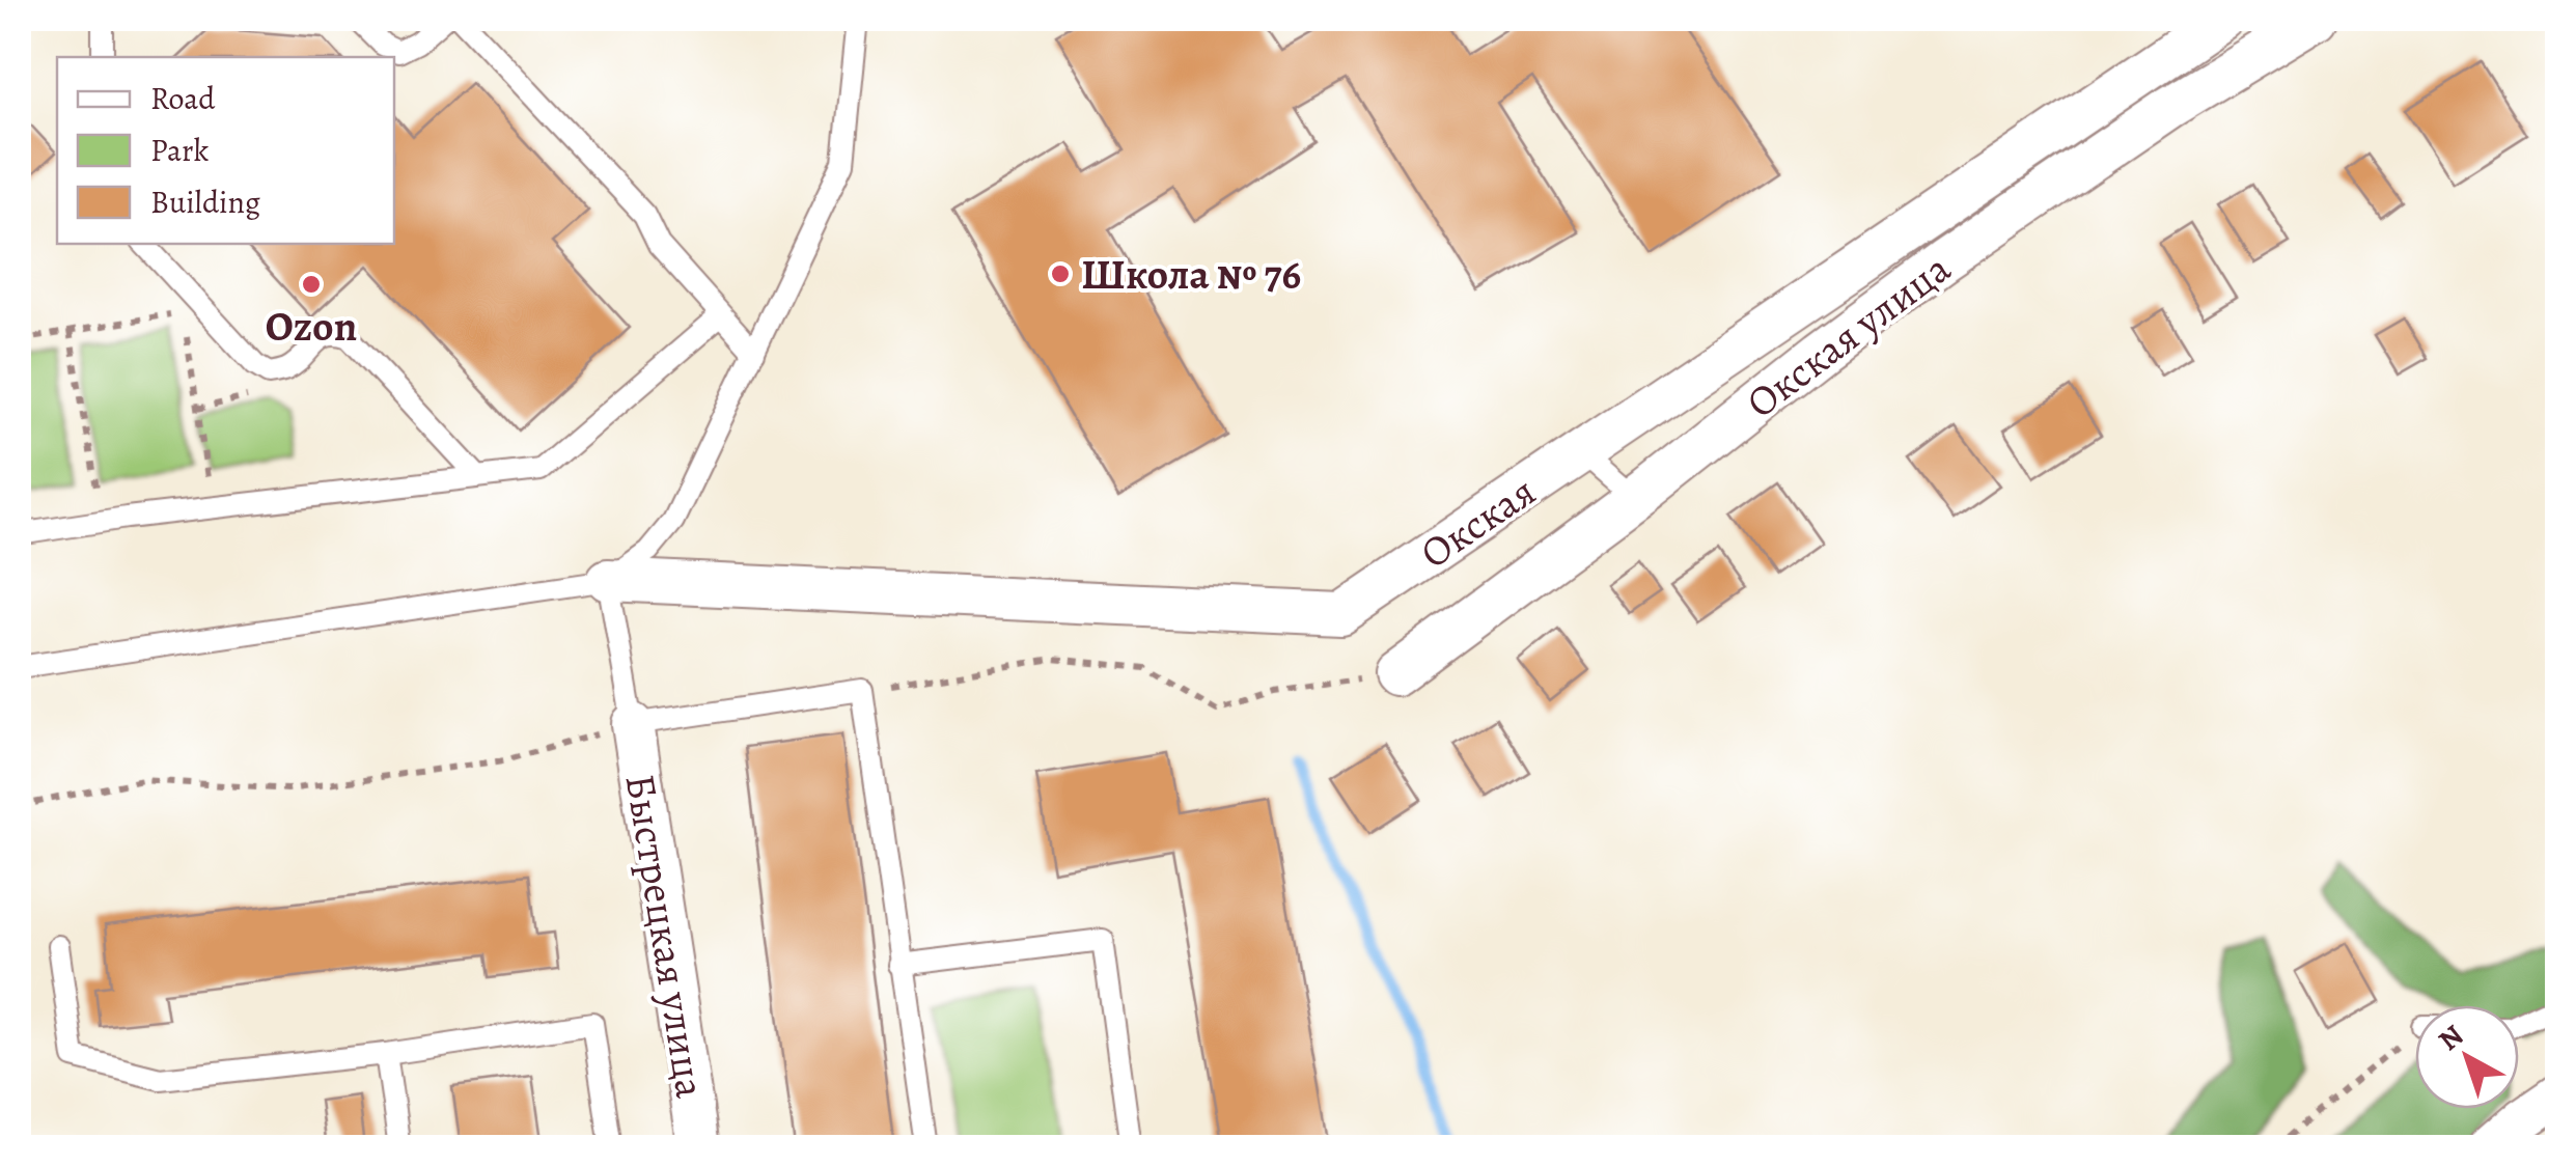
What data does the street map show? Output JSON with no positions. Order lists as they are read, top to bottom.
{
  "streets": {
    "street": ["Окская улица", "Окская", "Быстрецкая улица"]
  },
  "crossings": [
    ["Окская улица", "Окская"]
  ],
  "places": ["Школа № 76", "Ozon"],
  "legend": ["Road", "Park", "Building"],
  "north": "top left"
}
